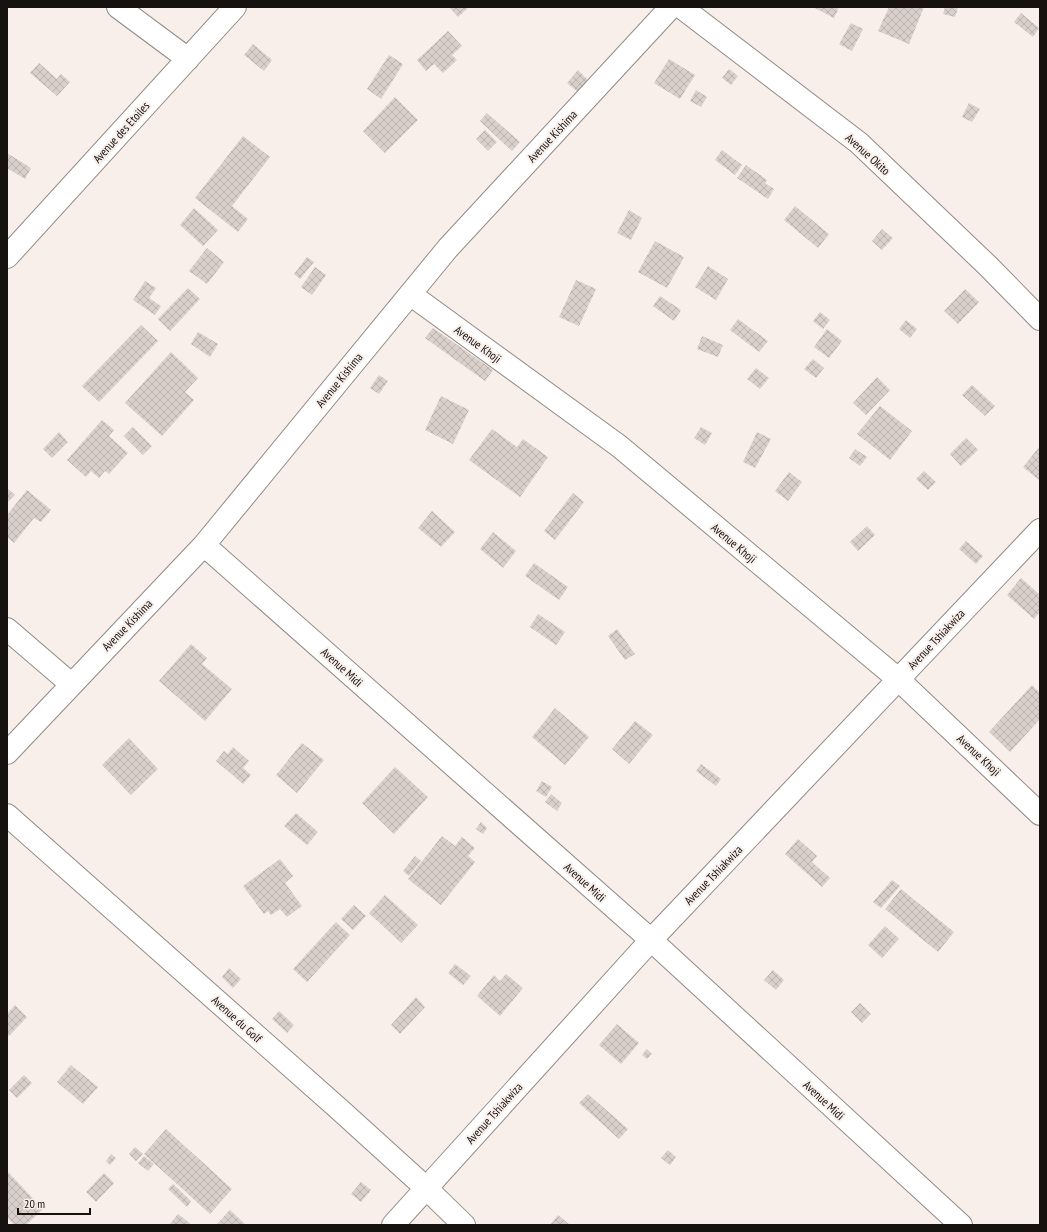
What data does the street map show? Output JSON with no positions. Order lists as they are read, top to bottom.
{
  "streets": {
    "street": [
      "Avenue des Etoiles",
      "Avenue Kishima",
      "Avenue Okito",
      "Avenue Khoji",
      "Avenue Tshiakwiza",
      "Avenue Midi",
      "Avenue du Golf"
    ]
  },
  "crossings": [
    ["Avenue Kishima", "Avenue Khoji"],
    ["Avenue Kishima", "Avenue Midi"],
    ["Avenue Khoji", "Avenue Tshiakwiza"],
    ["Avenue Tshiakwiza", "Avenue Midi"],
    ["Avenue Tshiakwiza", "Avenue du Golf"]
  ],
  "scale_bar": "20 m"
}
